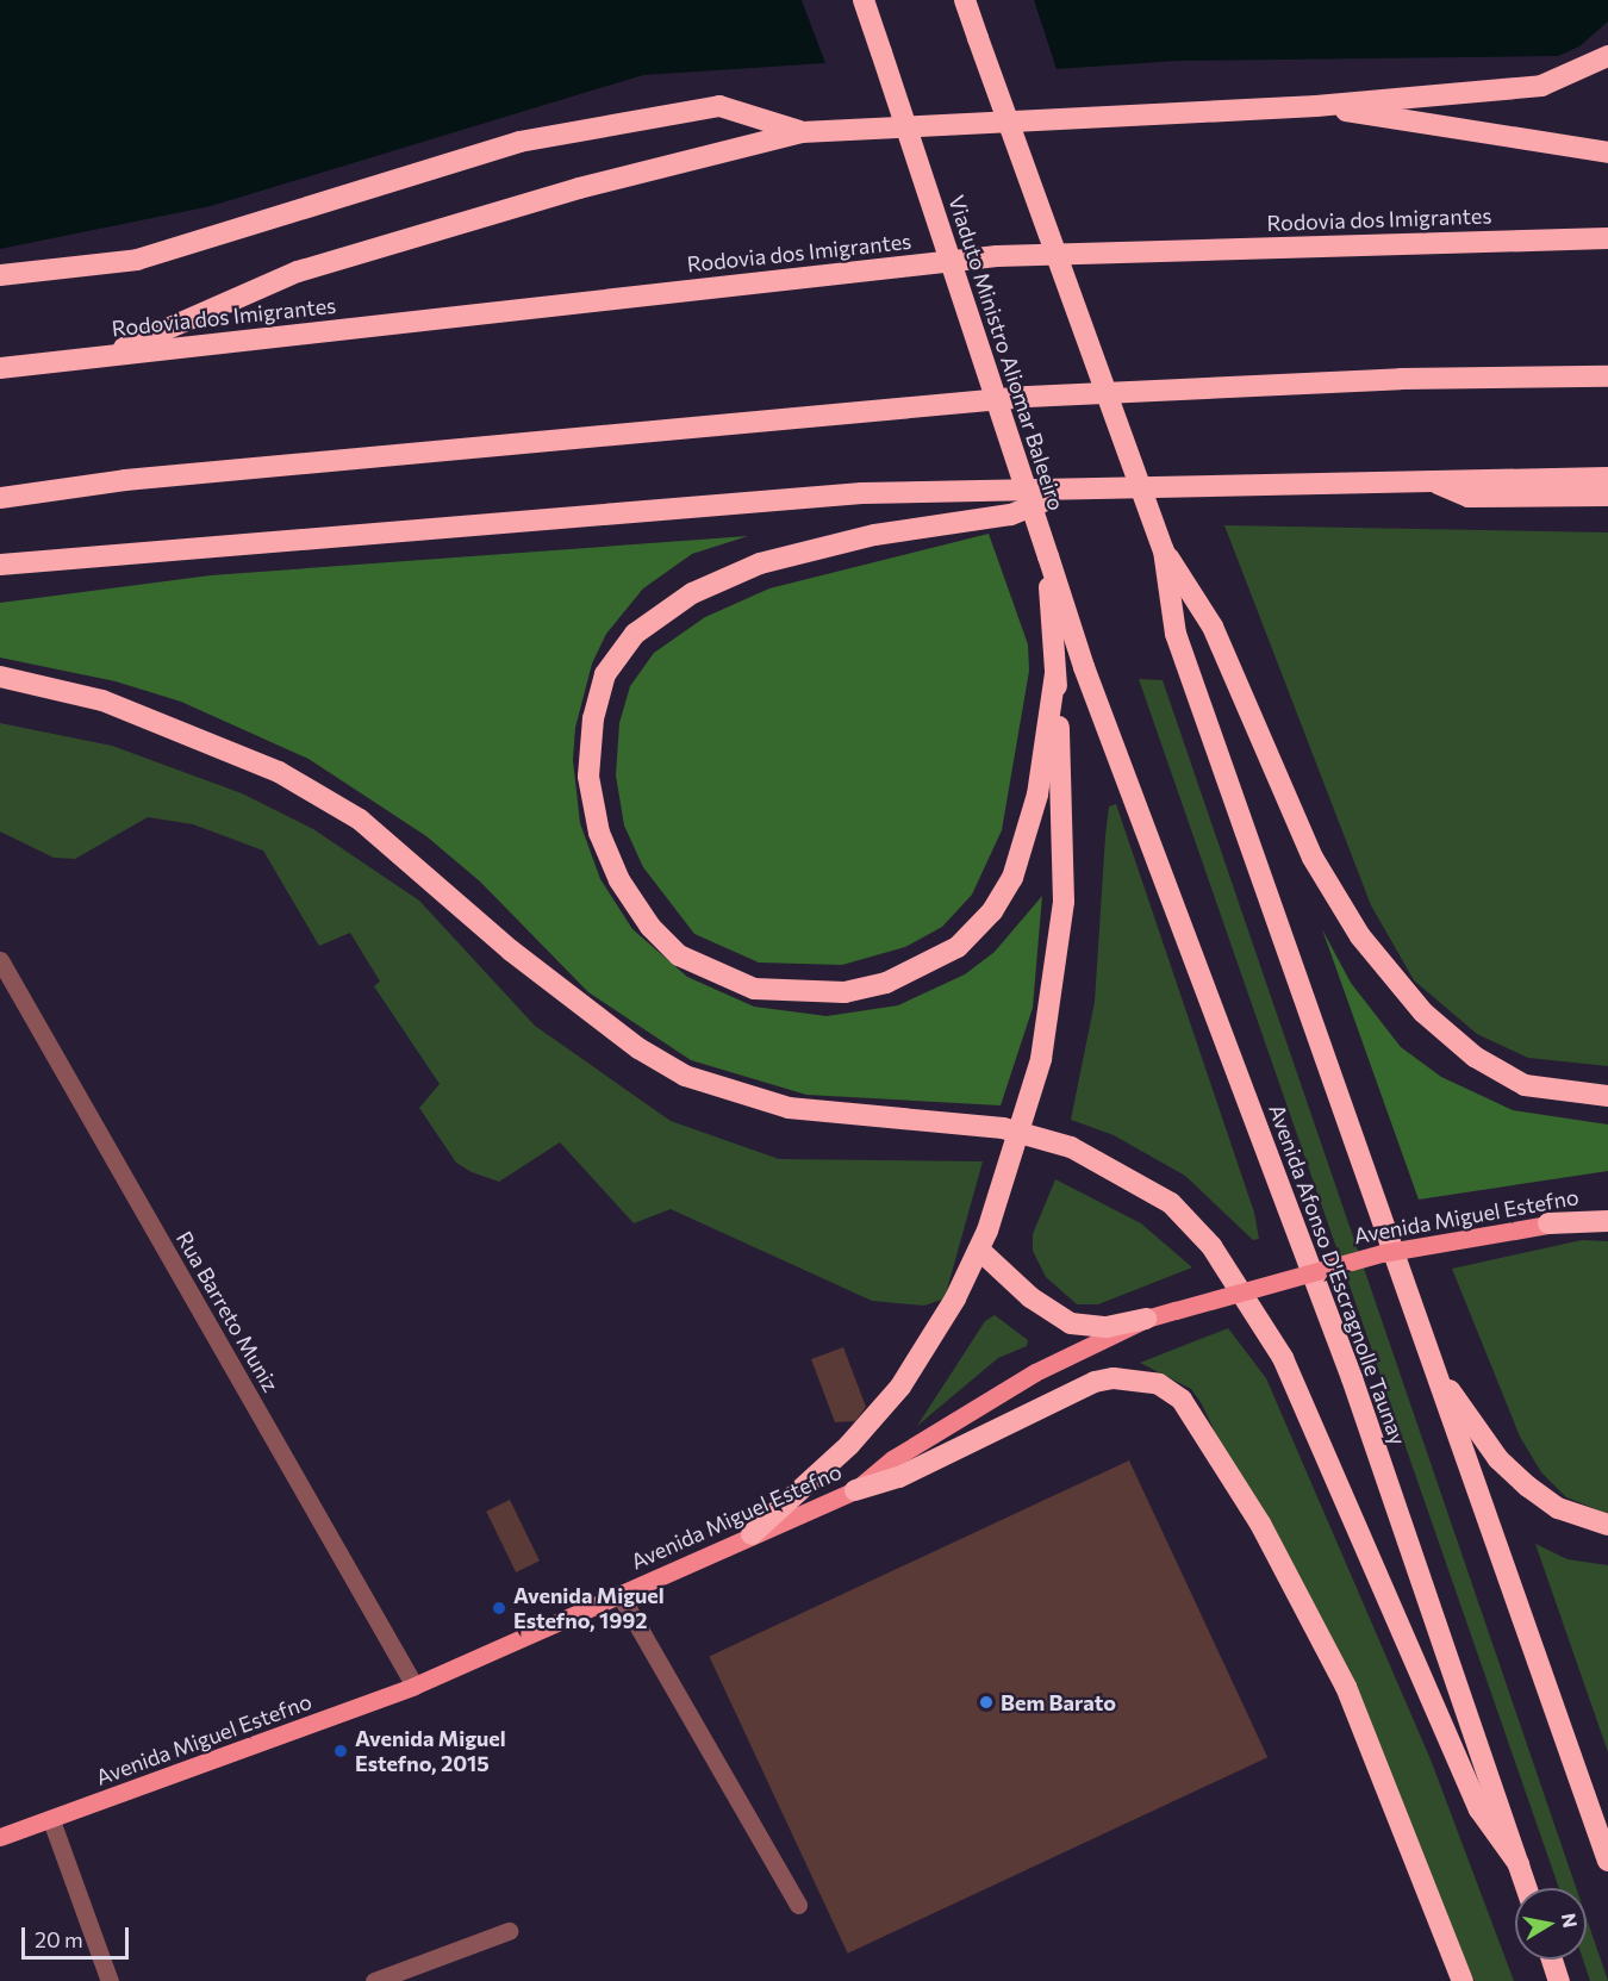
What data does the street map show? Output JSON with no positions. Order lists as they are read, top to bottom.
{
  "streets": {
    "highway": ["Rodovia dos Imigrantes", "Viaduto Ministro Aliomar Baleeiro", "Avenida Afonso D'Escragnolle Taunay"],
    "main road": ["Avenida Miguel Estefno"],
    "street": ["Rua Barreto Muniz"]
  },
  "crossings": [
    ["Viaduto Ministro Aliomar Baleeiro", "Avenida Afonso D'Escragnolle Taunay"],
    ["Avenida Miguel Estefno", "Rua Barreto Muniz"]
  ],
  "places": ["Avenida Miguel Estefno, 1992", "Bem Barato", "Avenida Miguel Estefno, 2015"],
  "scale_bar": "20 m",
  "north": "right"
}
